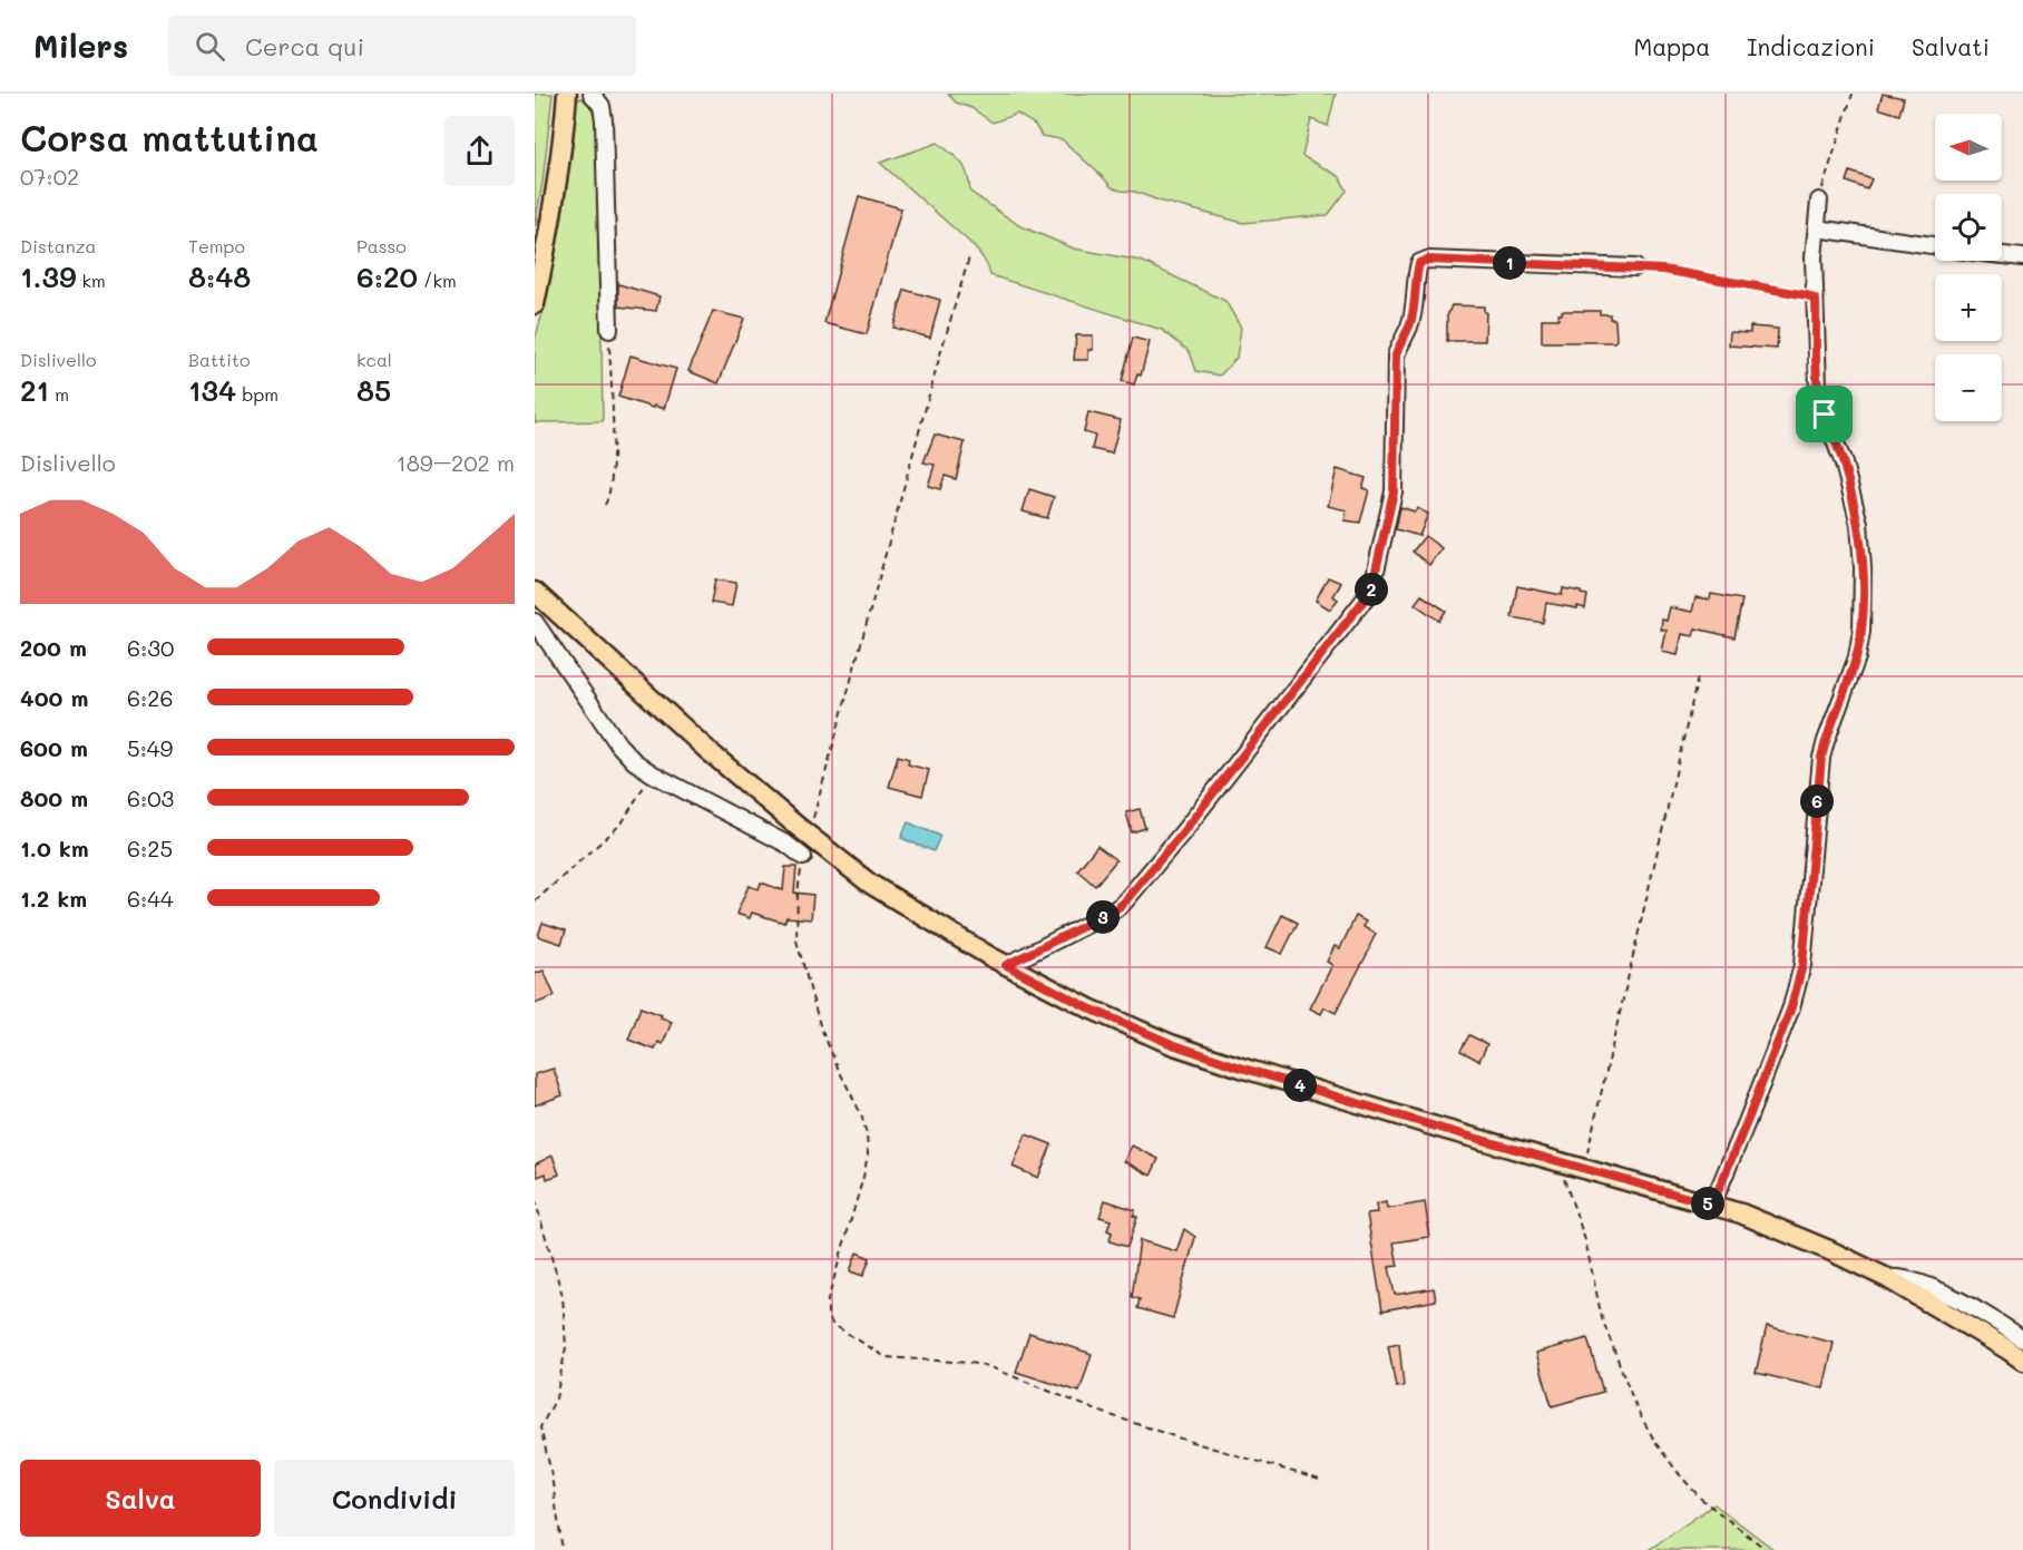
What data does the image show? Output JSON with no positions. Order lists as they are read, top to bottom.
{
  "north": "left",
  "page": {
    "header": "Milers",
    "search": "Cerca qui",
    "nav": ["Mappa", "Indicazioni", "Salvati"],
    "heading": ["Corsa mattutina", "07:02"],
    "map_buttons": ["+", "−"],
    "stats": [
      ["Distanza", "1.39 km"],
      ["Tempo", "8:48"],
      ["Passo", "6:20 /km"],
      ["Dislivello", "21 m"],
      ["Battito", "134 bpm"],
      ["kcal", "85"]
    ],
    "pins": [
      "1",
      "2",
      "6",
      "3",
      "4",
      "5"
    ],
    "chart": ["Dislivello", "189–202 m"],
    "list": [
      {
        "name": "200 m",
        "note": "6:30"
      },
      {
        "name": "400 m",
        "note": "6:26"
      },
      {
        "name": "600 m",
        "note": "5:49"
      },
      {
        "name": "800 m",
        "note": "6:03"
      },
      {
        "name": "1.0 km",
        "note": "6:25"
      },
      {
        "name": "1.2 km",
        "note": "6:44"
      }
    ],
    "buttons": ["Salva", "Condividi"]
  }
}
